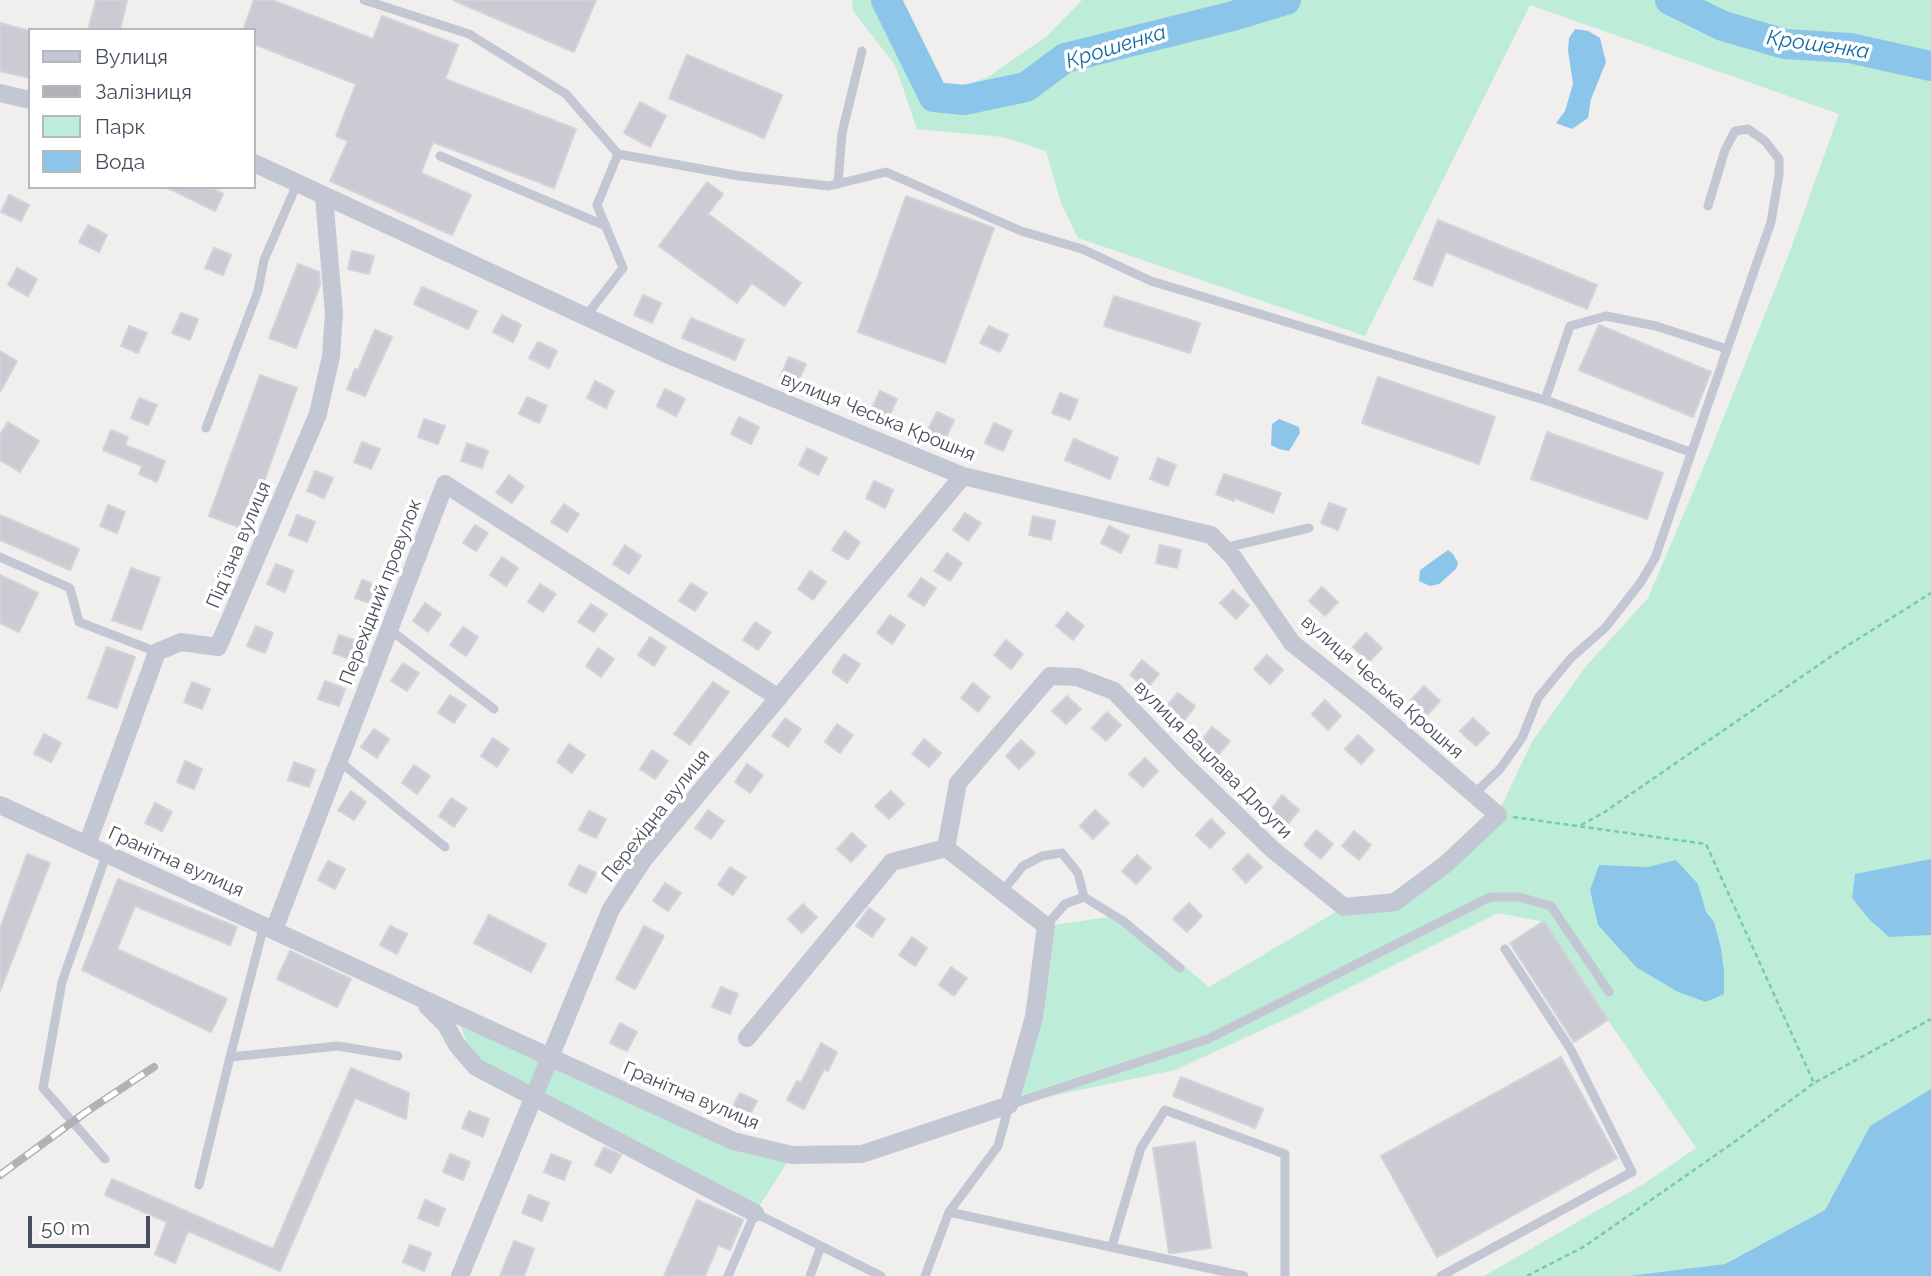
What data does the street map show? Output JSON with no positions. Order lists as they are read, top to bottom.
{
  "streets": {
    "street": [
      "вулиця Чеська Крошня",
      "Підʼїзна вулиця",
      "Перехідний провулок",
      "вулиця Вацлава Длоуги",
      "Перехідна вулиця",
      "Гранітна вулиця"
    ]
  },
  "crossings": [
    ["вулиця Чеська Крошня", "Підʼїзна вулиця"],
    ["вулиця Чеська Крошня", "вулиця Вацлава Длоуги"],
    ["вулиця Чеська Крошня", "Перехідна вулиця"],
    ["Перехідний провулок", "Перехідна вулиця"],
    ["Перехідний провулок", "Гранітна вулиця"],
    ["Перехідна вулиця", "Гранітна вулиця"]
  ],
  "water": ["Крошенка"],
  "legend": [
    "Вулиця",
    "Залізниця",
    "Парк",
    "Вода"
  ],
  "scale_bar": "50 m"
}
